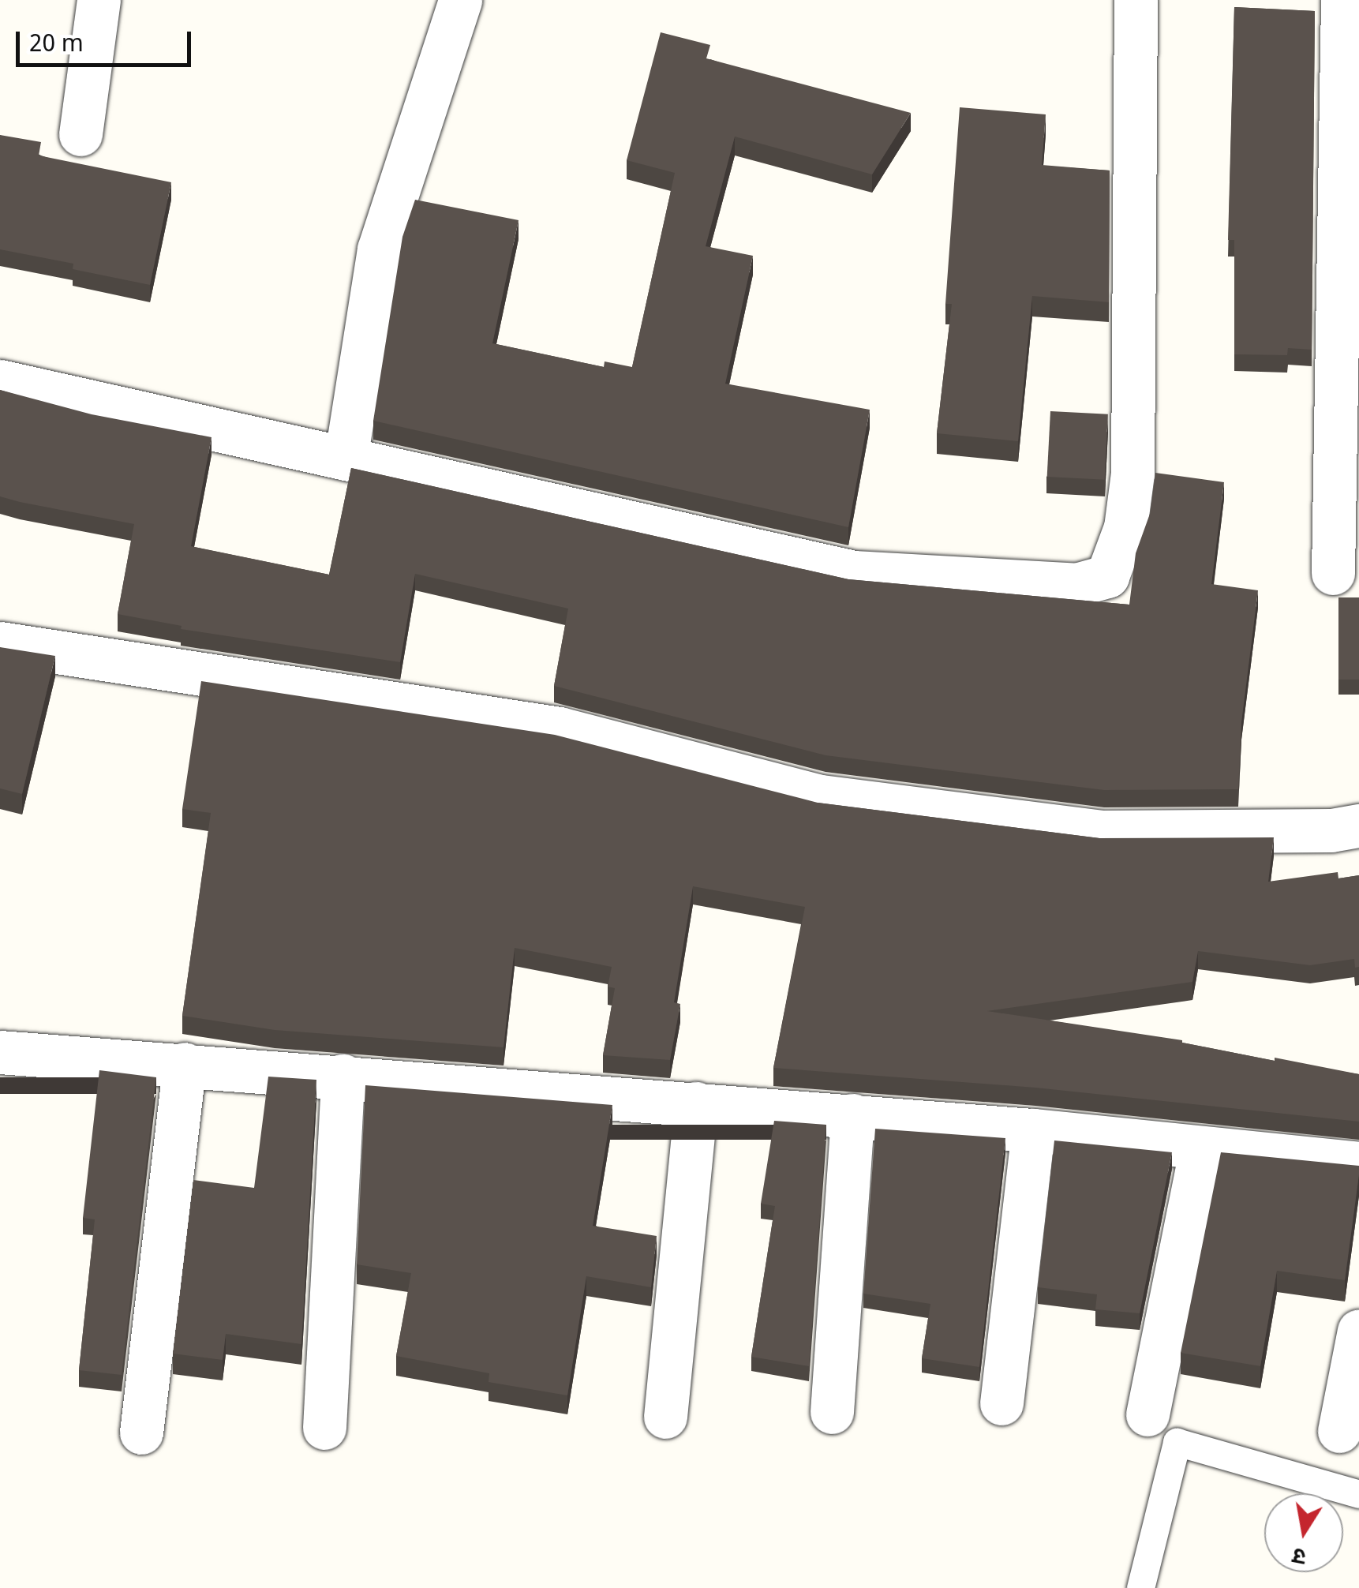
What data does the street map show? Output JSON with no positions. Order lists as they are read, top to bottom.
{
  "scale_bar": "20 m",
  "north": "bottom"
}
